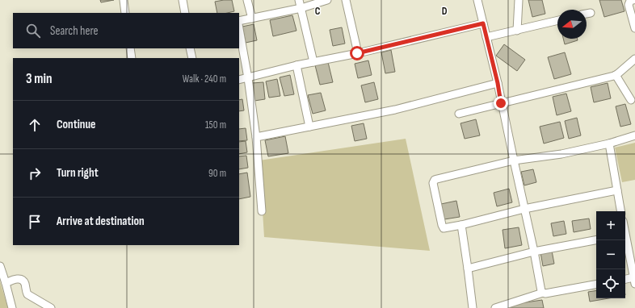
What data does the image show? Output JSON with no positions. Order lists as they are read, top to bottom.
{
  "north": "left",
  "page": {
    "search": "Search here",
    "heading": ["3 min", "Walk · 240 m"],
    "list": [
      ["Continue", "150 m"],
      ["Turn right", "90 m"],
      "Arrive at destination"
    ],
    "map_buttons": ["+", "−"]
  },
  "grid": {
    "columns": ["C", "D"]
  }
}
